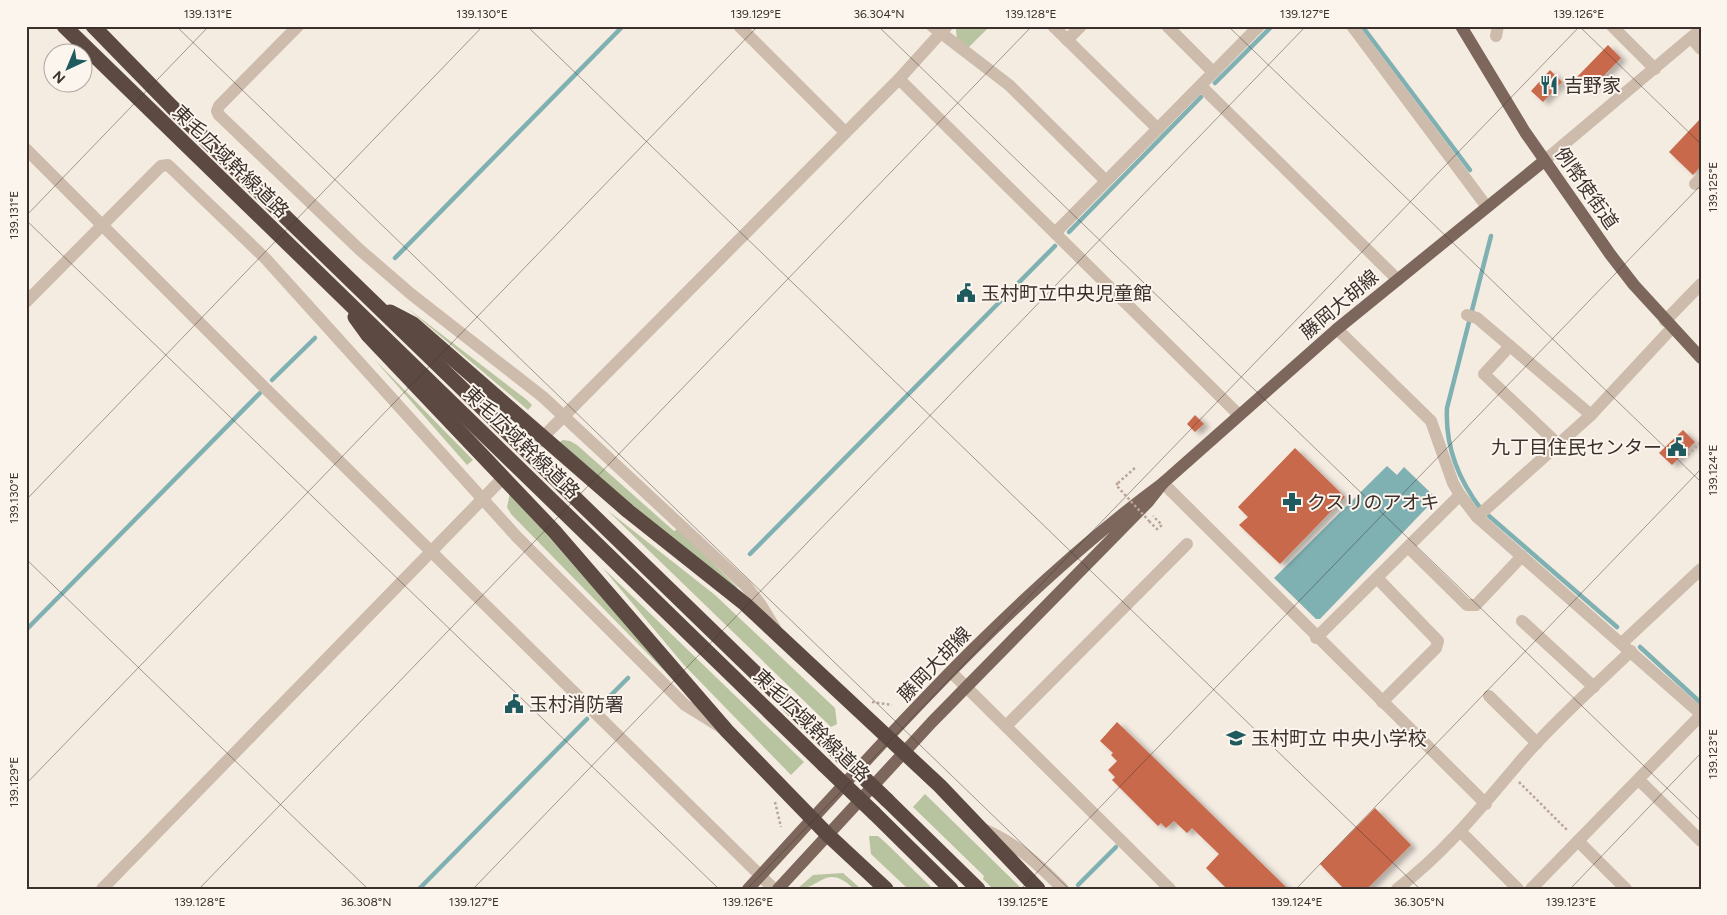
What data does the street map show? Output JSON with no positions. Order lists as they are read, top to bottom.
{
  "streets": {
    "highway": ["東毛広域幹線道路"],
    "main road": ["例幣使街道", "藤岡大胡線"]
  },
  "crossings": [
    ["例幣使街道", "藤岡大胡線"]
  ],
  "places": {
    "restaurant": ["吉野家"],
    "public building": ["玉村町立中央児童館", "九丁目住民センター", "玉村消防署"],
    "pharmacy": ["クスリのアオキ"],
    "school or university": ["玉村町立 中央小学校"]
  },
  "north": "bottom left",
  "coordinates": [
    "139.131°E",
    "139.130°E",
    "139.129°E",
    "36.304°N",
    "139.128°E",
    "139.127°E",
    "139.126°E",
    "139.125°E",
    "139.124°E",
    "139.123°E",
    "36.308°N",
    "36.305°N"
  ]
}
